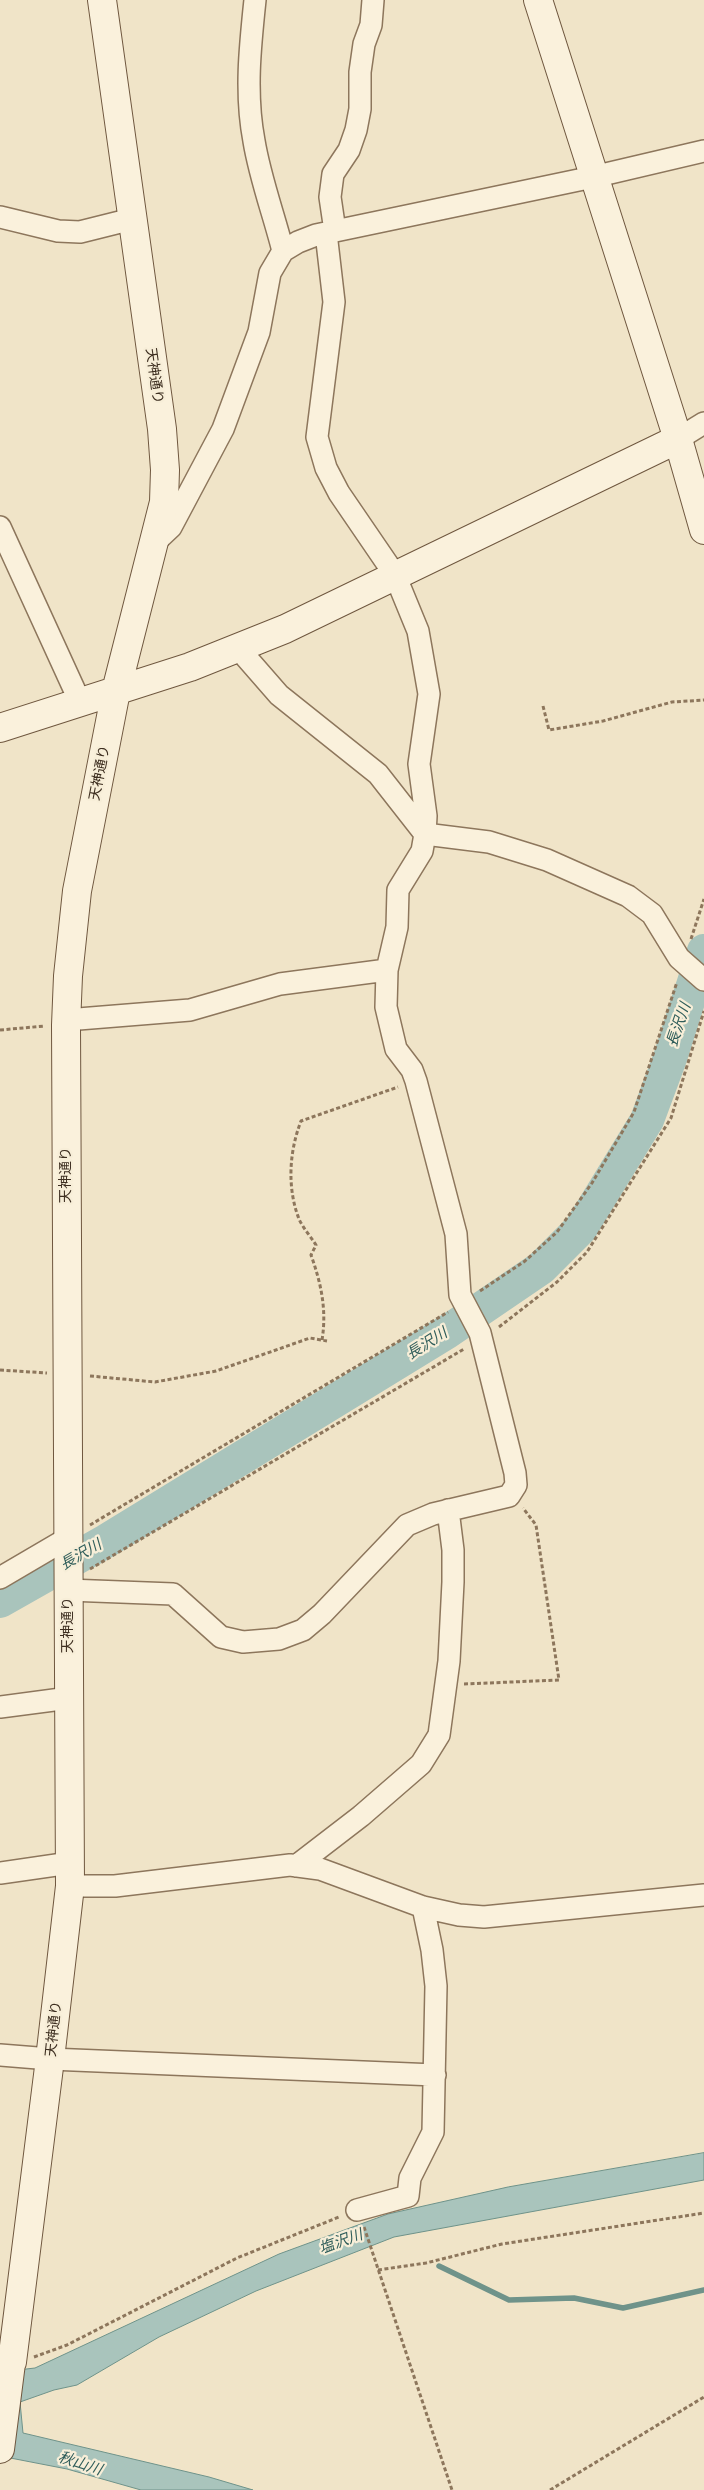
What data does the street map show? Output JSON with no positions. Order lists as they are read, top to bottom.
{
  "streets": {
    "street": ["天神通り"]
  },
  "water": ["長沢川", "塩沢川", "秋山川"]
}
